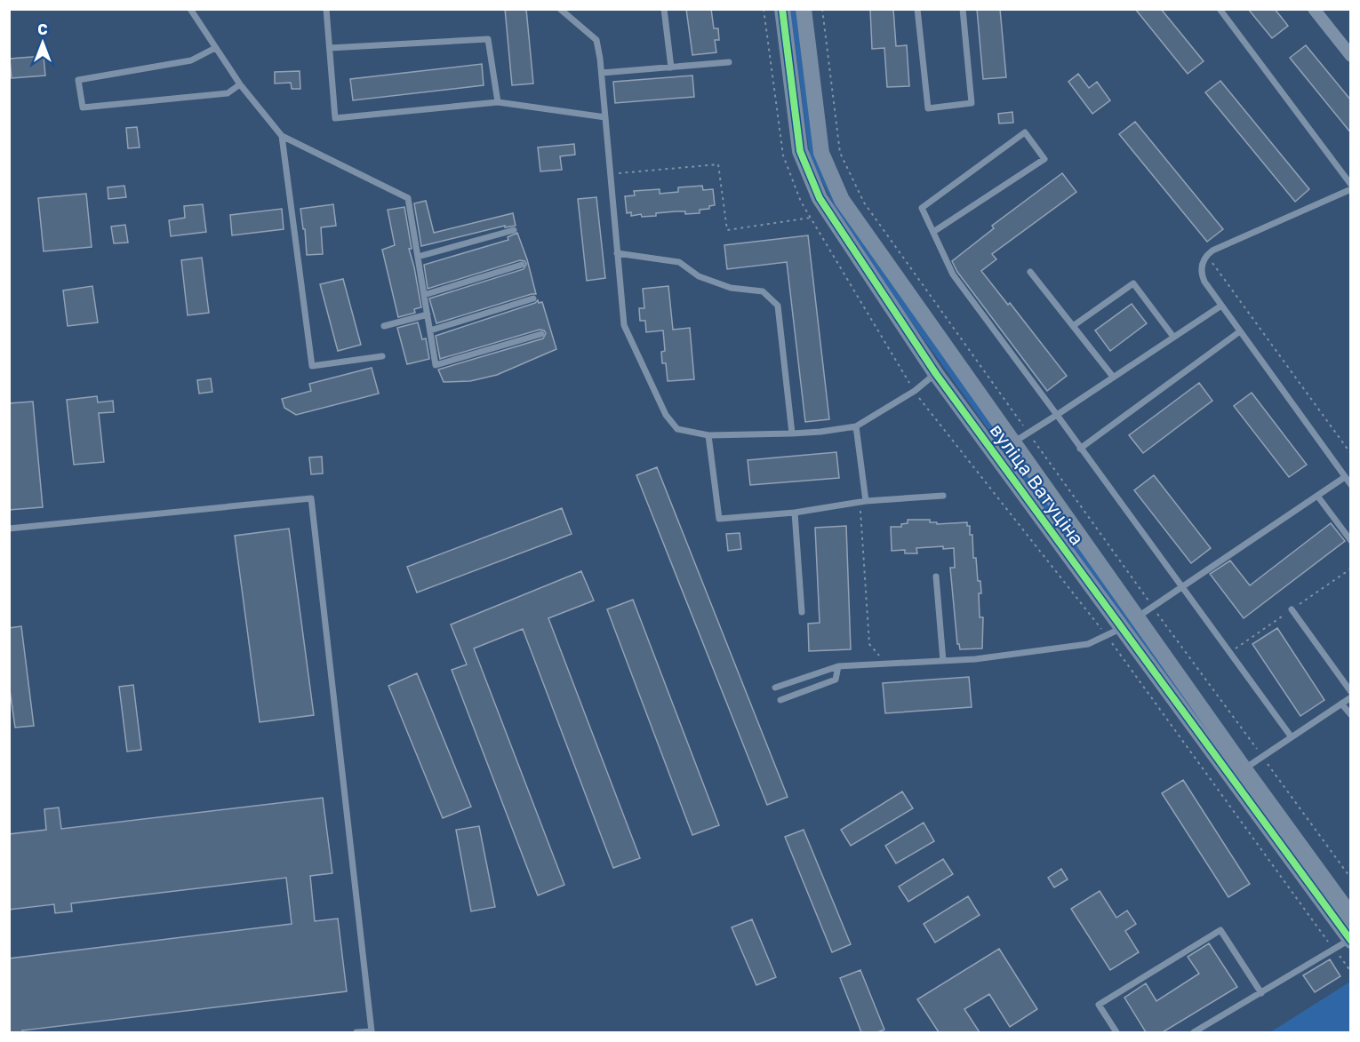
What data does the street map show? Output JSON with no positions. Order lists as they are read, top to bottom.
{
  "streets": {
    "street": ["вуліца Ватуціна"]
  },
  "north": "top"
}
